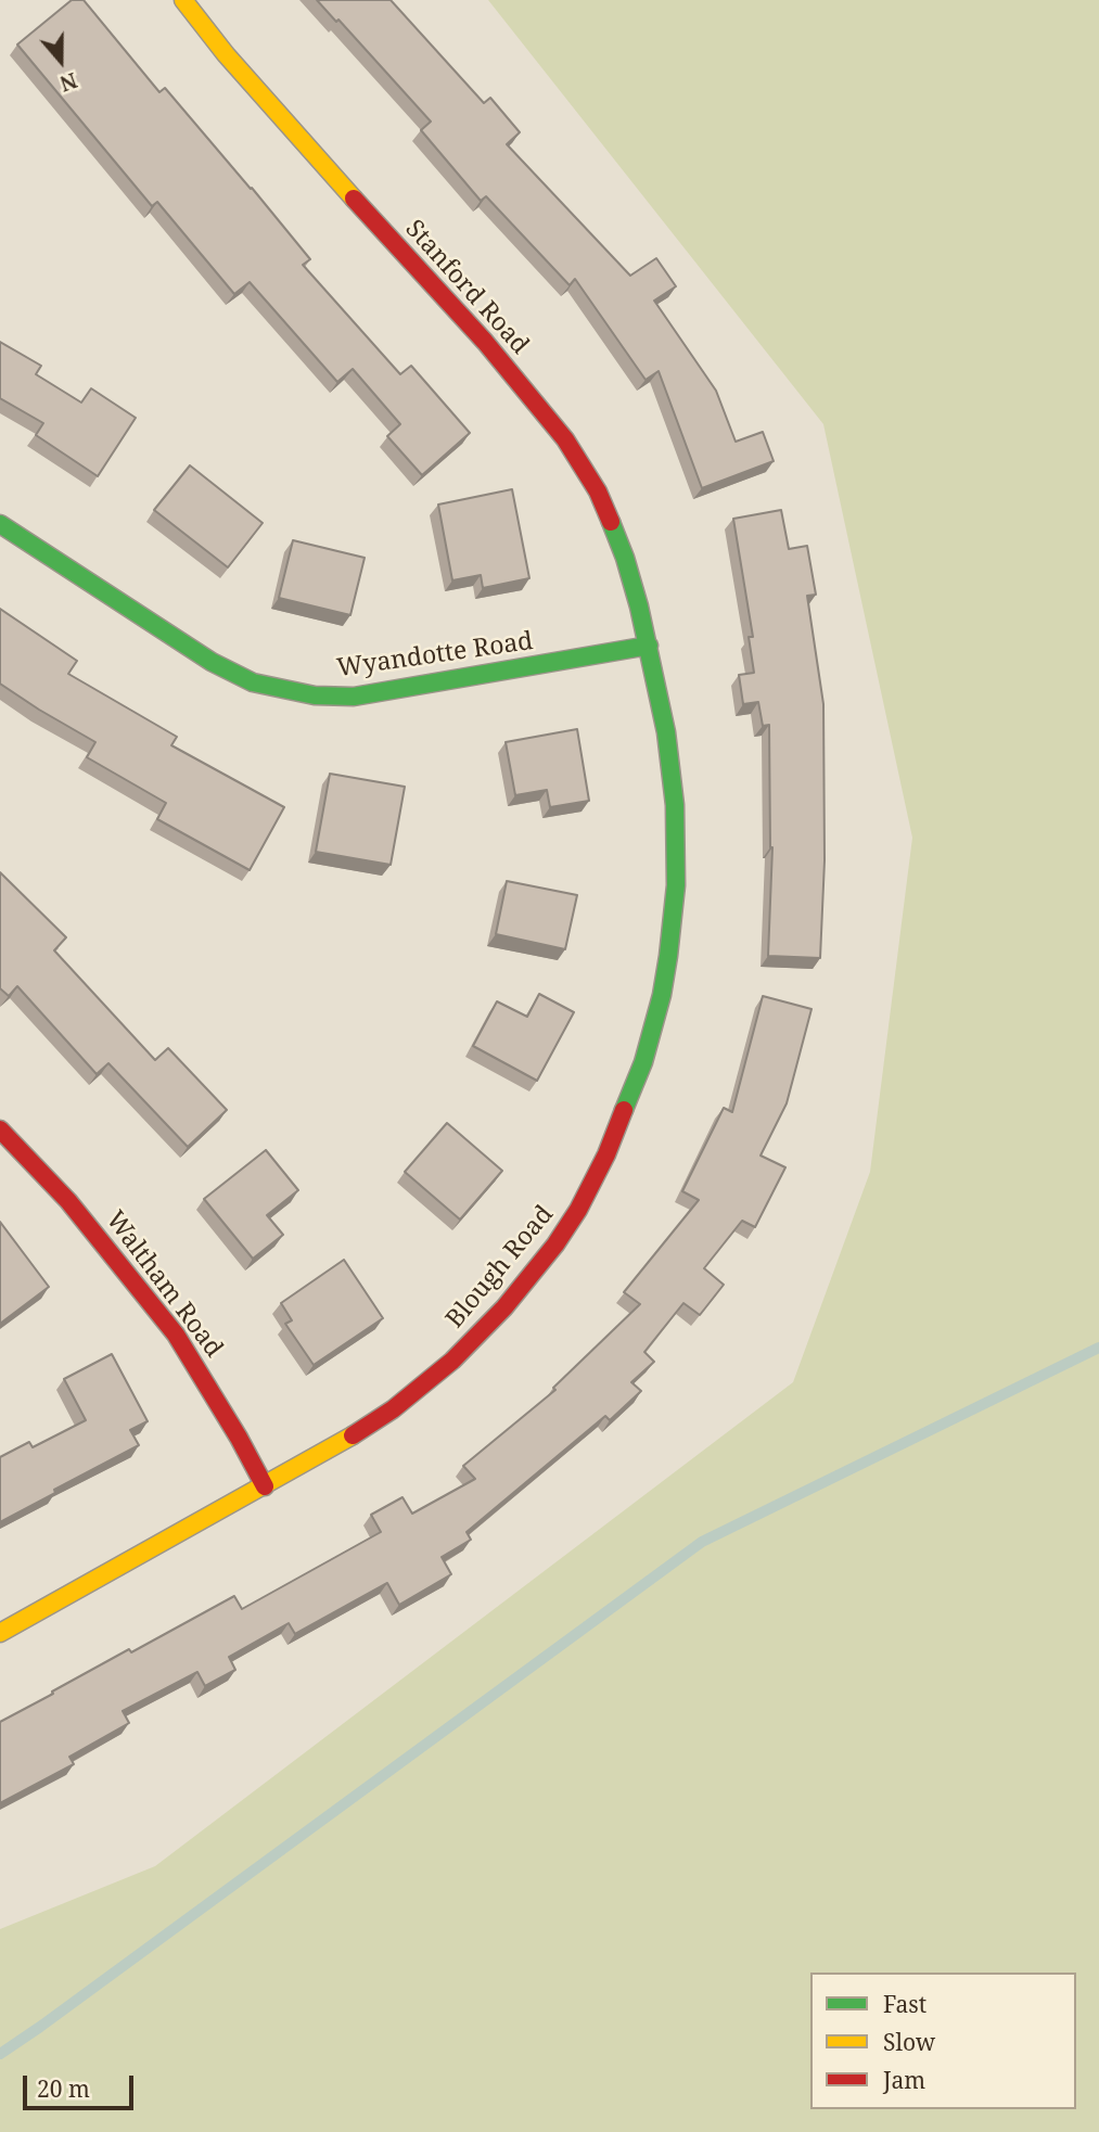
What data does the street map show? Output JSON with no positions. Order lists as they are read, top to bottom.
{
  "streets": {
    "street": [
      "Stanford Road",
      "Wyandotte Road",
      "Blough Road",
      "Waltham Road"
    ]
  },
  "crossings": [
    ["Stanford Road", "Wyandotte Road"],
    ["Stanford Road", "Blough Road"],
    ["Wyandotte Road", "Blough Road"],
    ["Blough Road", "Waltham Road"]
  ],
  "legend": ["Fast", "Slow", "Jam"],
  "scale_bar": "20 m",
  "north": "bottom"
}
